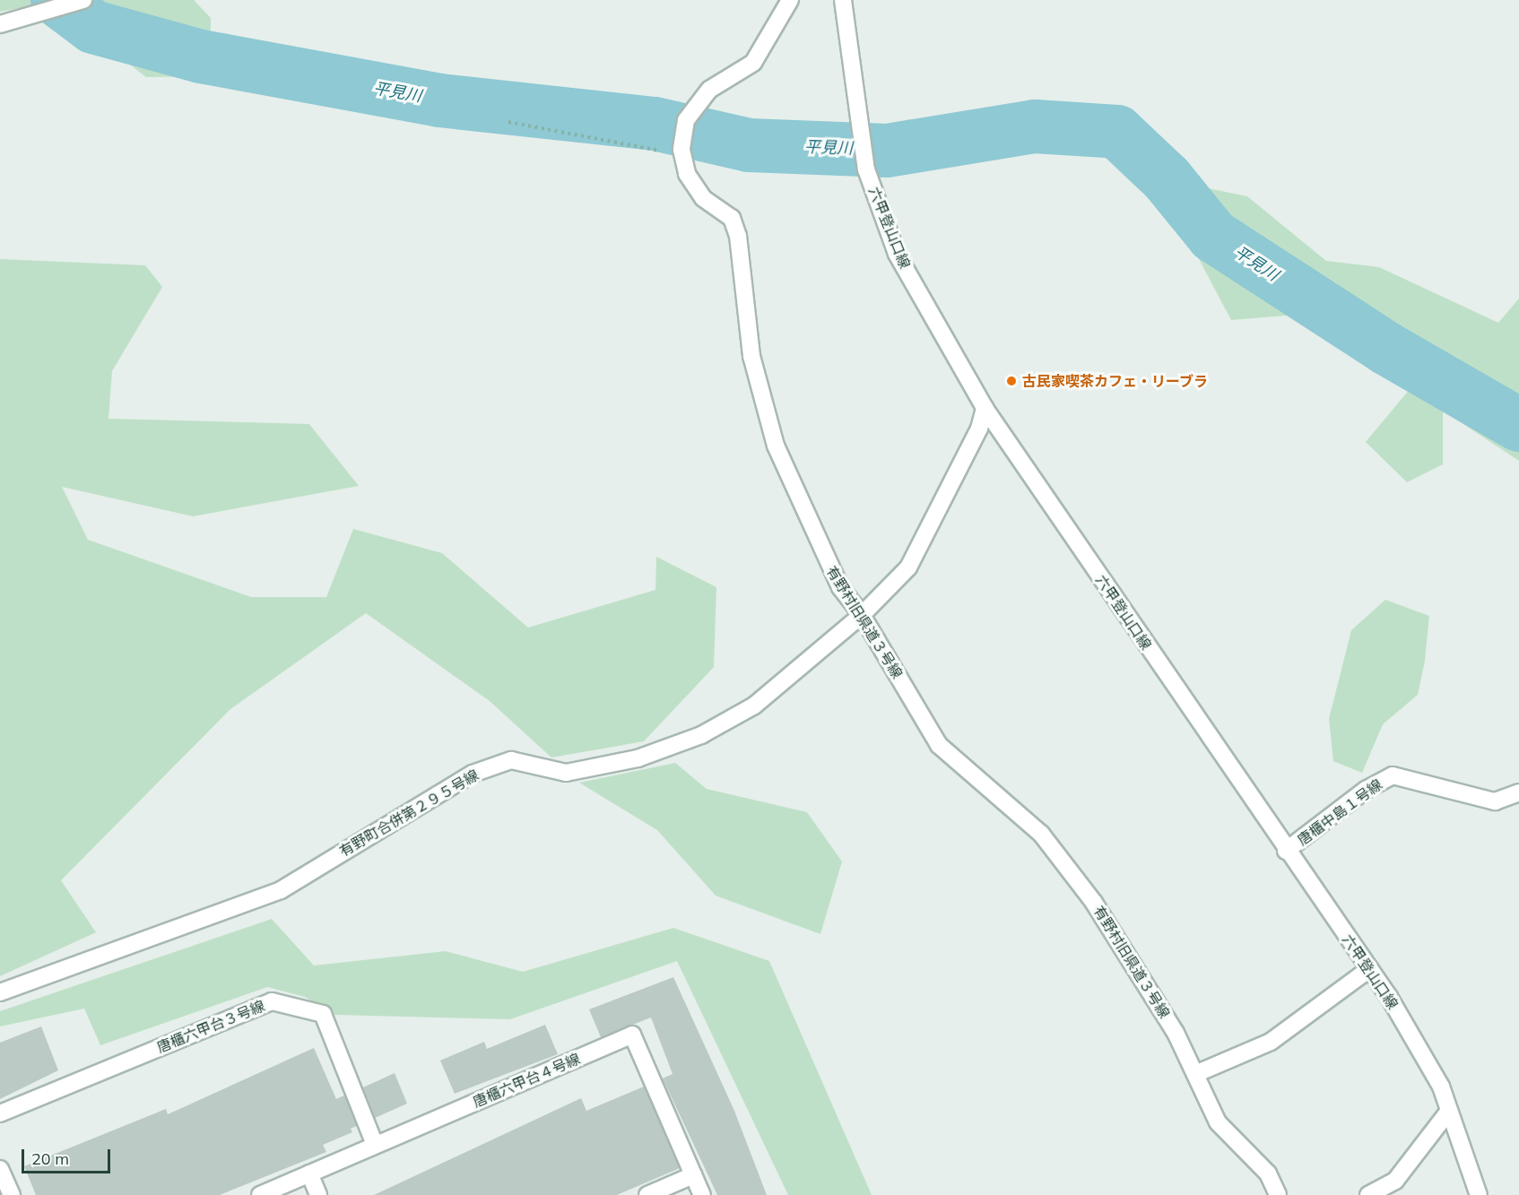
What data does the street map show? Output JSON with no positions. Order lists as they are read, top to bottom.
{
  "streets": {
    "street": [
      "六甲登山口線",
      "有野村旧県道３号線",
      "唐櫃中島１号線",
      "有野町合併第２９５号線",
      "唐櫃六甲台３号線",
      "唐櫃六甲台４号線"
    ]
  },
  "crossings": [
    ["六甲登山口線", "唐櫃中島１号線"],
    ["六甲登山口線", "有野町合併第２９５号線"],
    ["有野村旧県道３号線", "有野町合併第２９５号線"],
    ["唐櫃六甲台３号線", "唐櫃六甲台４号線"]
  ],
  "water": ["平見川"],
  "places": ["古民家喫茶カフェ・リーブラ"],
  "scale_bar": "20 m"
}
